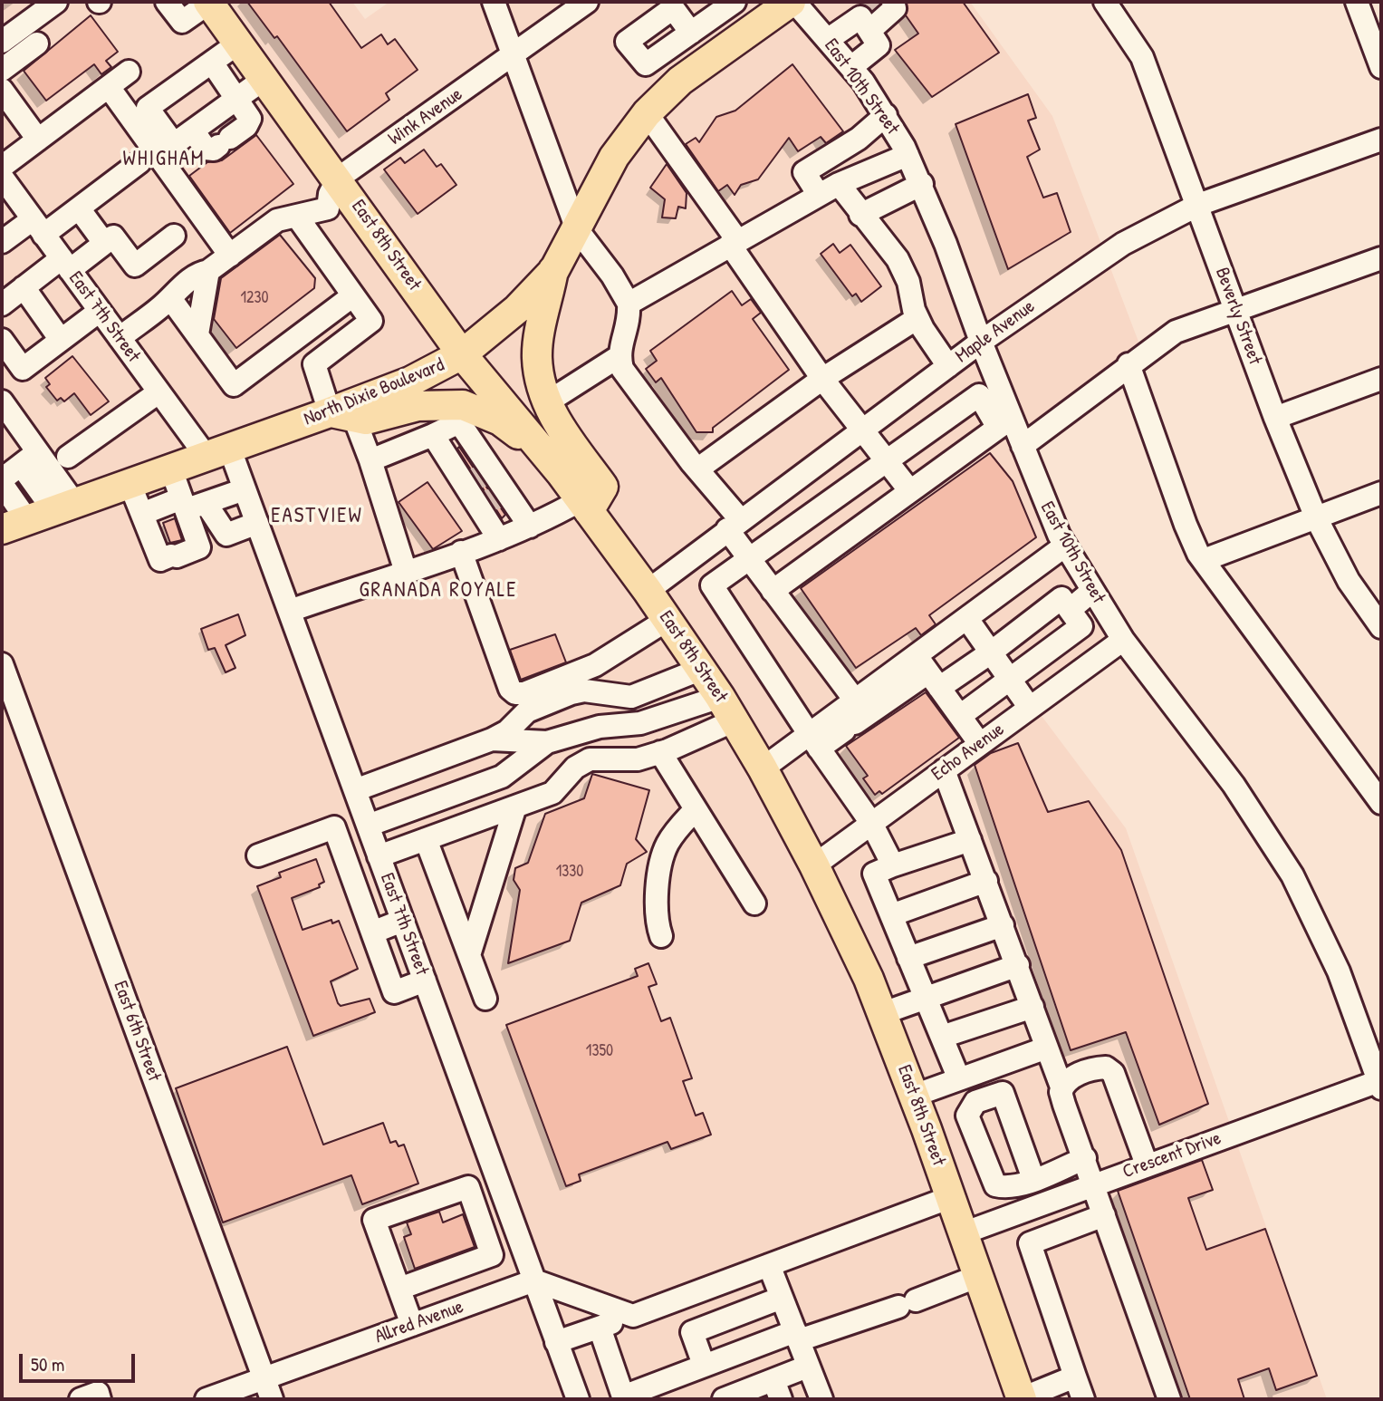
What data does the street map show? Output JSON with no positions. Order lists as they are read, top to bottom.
{
  "streets": {
    "main road": ["East 8th Street", "North Dixie Boulevard"],
    "street": [
      "East 10th Street",
      "Wink Avenue",
      "Beverly Street",
      "East 7th Street",
      "Maple Avenue",
      "Echo Avenue",
      "East 6th Street",
      "Crescent Drive",
      "Allred Avenue"
    ]
  },
  "crossings": [
    ["East 10th Street", "Maple Avenue"],
    ["East 10th Street", "North Dixie Boulevard"],
    ["East 10th Street", "Echo Avenue"],
    ["East 10th Street", "Crescent Drive"],
    ["Wink Avenue", "East 8th Street"],
    ["East 8th Street", "Maple Avenue"],
    ["East 8th Street", "North Dixie Boulevard"],
    ["East 8th Street", "Echo Avenue"],
    ["East 8th Street", "Crescent Drive"],
    ["Beverly Street", "Maple Avenue"],
    ["East 7th Street", "North Dixie Boulevard"],
    ["East 7th Street", "Allred Avenue"],
    ["East 6th Street", "Allred Avenue"]
  ],
  "districts": ["WHIGHAM", "EASTVIEW", "GRANADA ROYALE"],
  "house_numbers": ["1230", "1330", "1350"],
  "scale_bar": "50 m"
}
